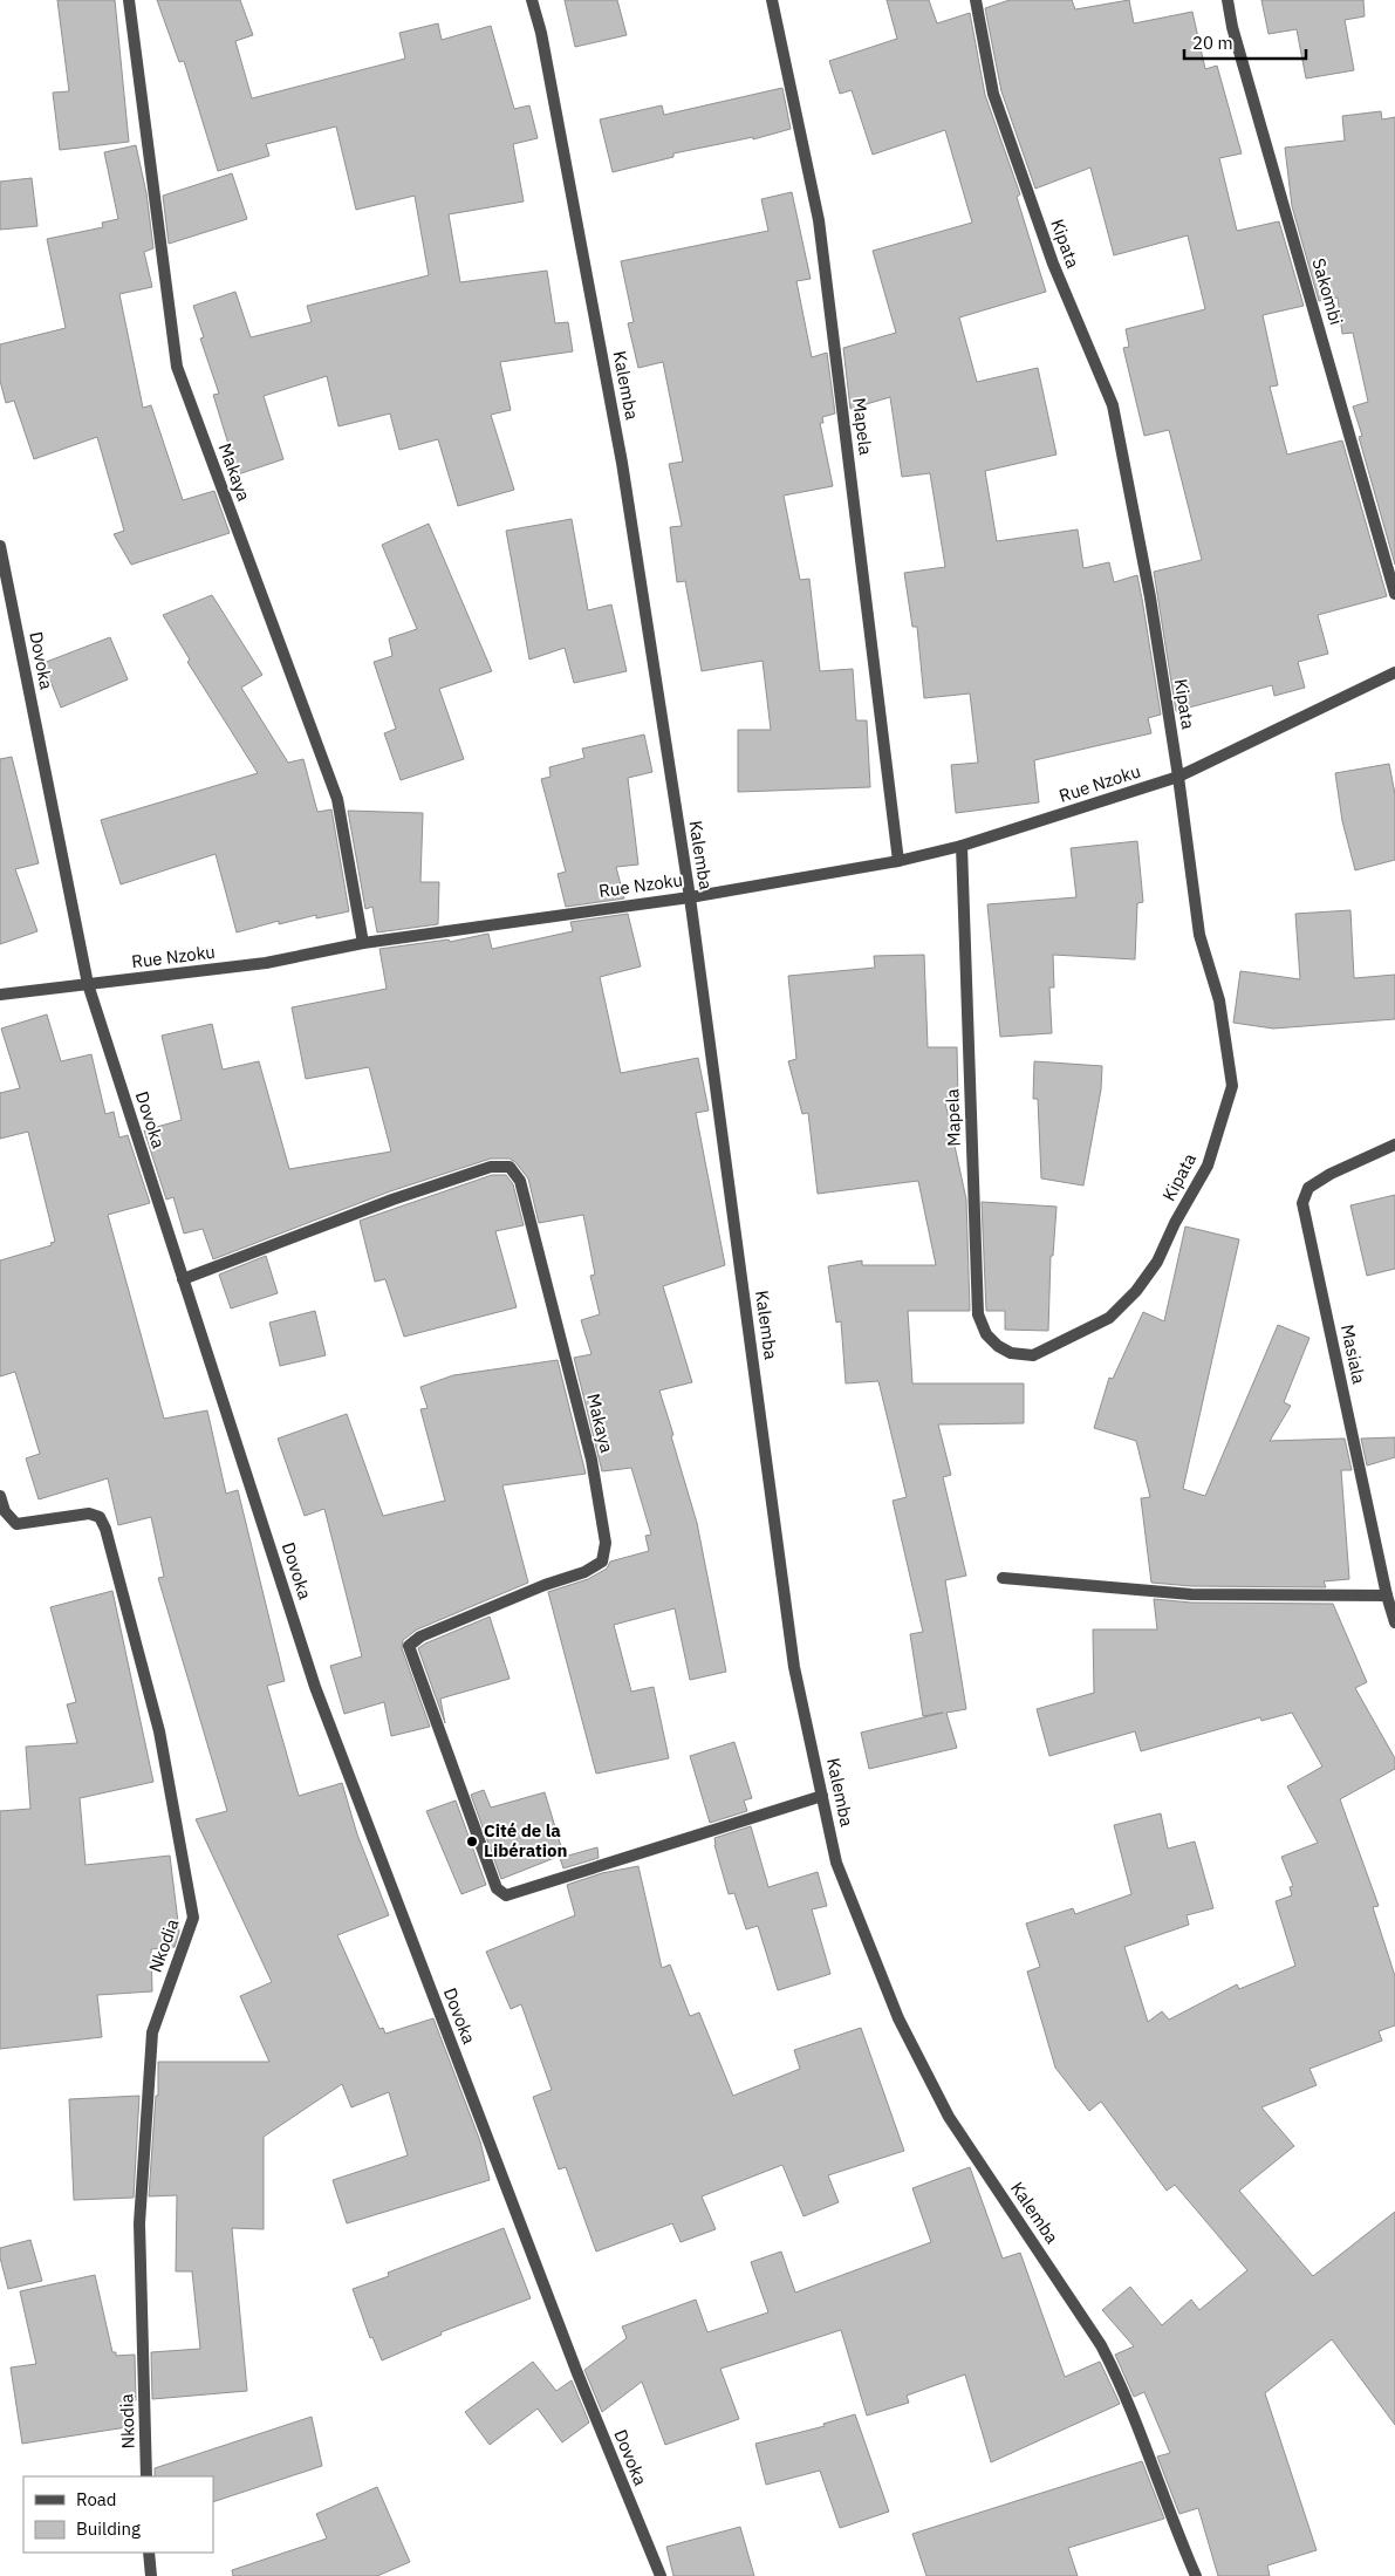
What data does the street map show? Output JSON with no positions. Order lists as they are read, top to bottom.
{
  "streets": {
    "street": [
      "Kipata",
      "Sakombi",
      "Kalemba",
      "Mapela",
      "Makaya",
      "Dovoka",
      "Rue Nzoku",
      "Masiala",
      "Nkodia"
    ]
  },
  "crossings": [
    ["Kipata", "Mapela"],
    ["Kipata", "Rue Nzoku"],
    ["Kalemba", "Makaya"],
    ["Kalemba", "Rue Nzoku"],
    ["Mapela", "Rue Nzoku"],
    ["Makaya", "Dovoka"],
    ["Makaya", "Rue Nzoku"],
    ["Dovoka", "Rue Nzoku"]
  ],
  "places": ["Cité de la Libération"],
  "legend": ["Road", "Building"],
  "scale_bar": "20 m"
}
